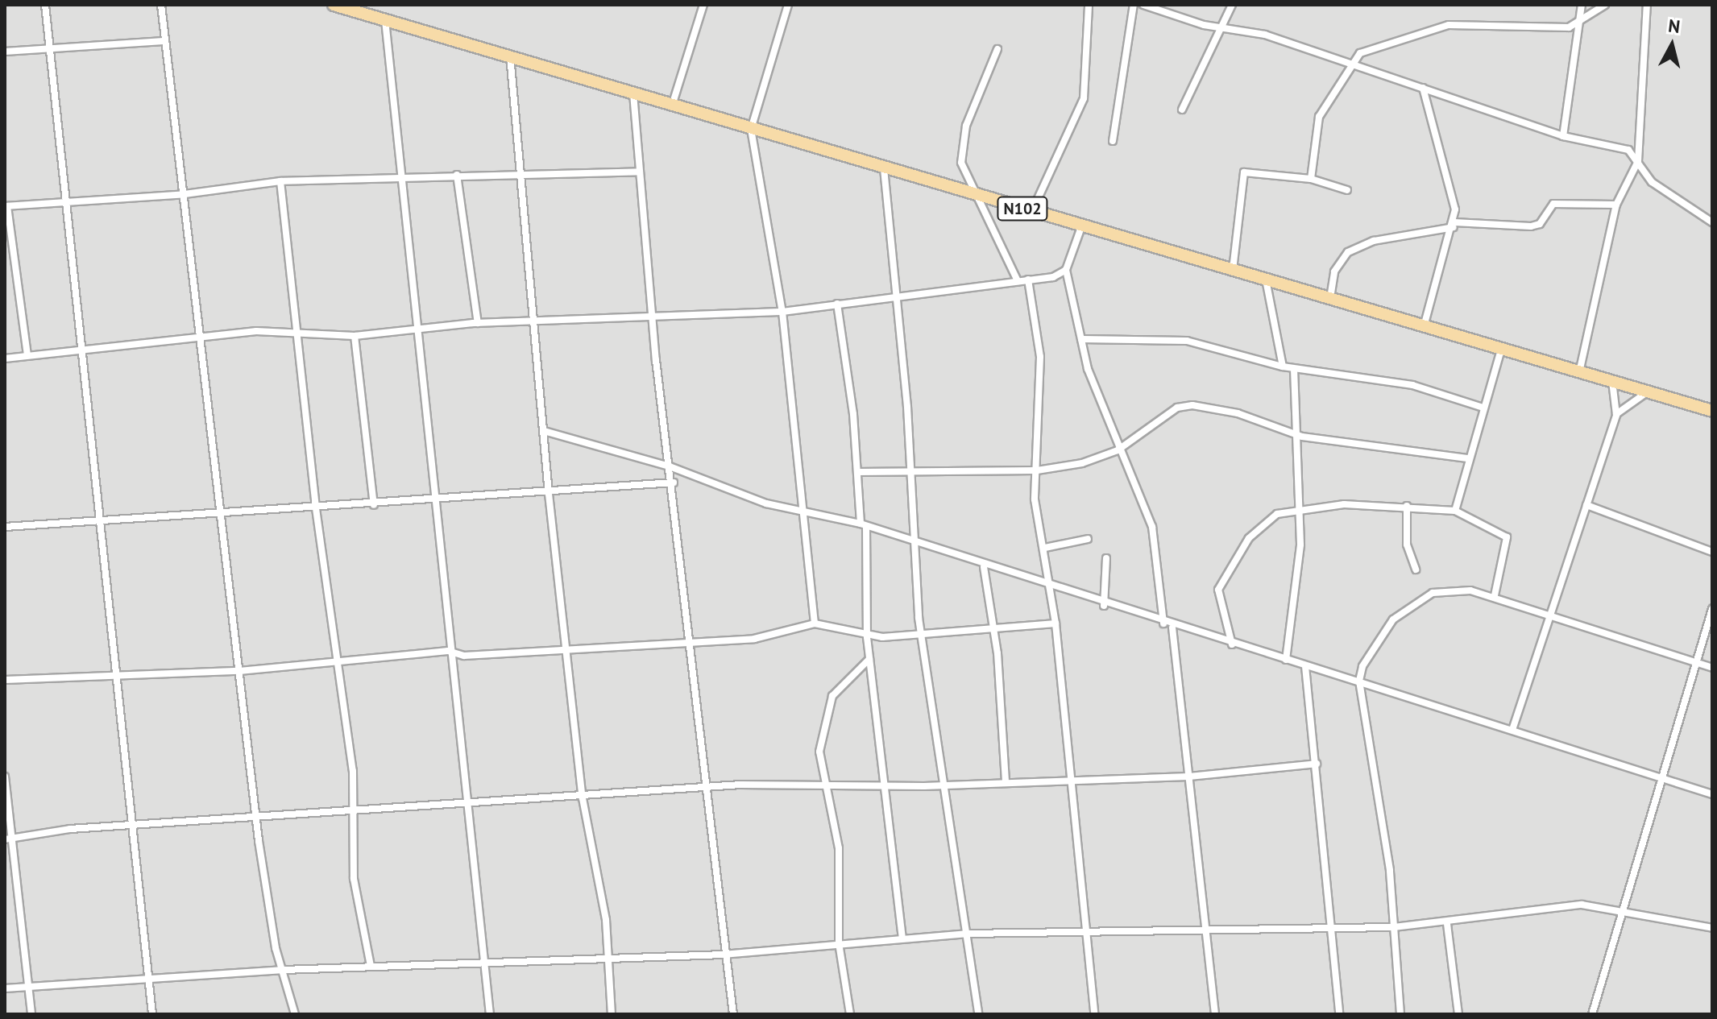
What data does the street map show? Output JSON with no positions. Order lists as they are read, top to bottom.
{
  "streets": {
    "main road": ["N102"]
  },
  "north": "top"
}
